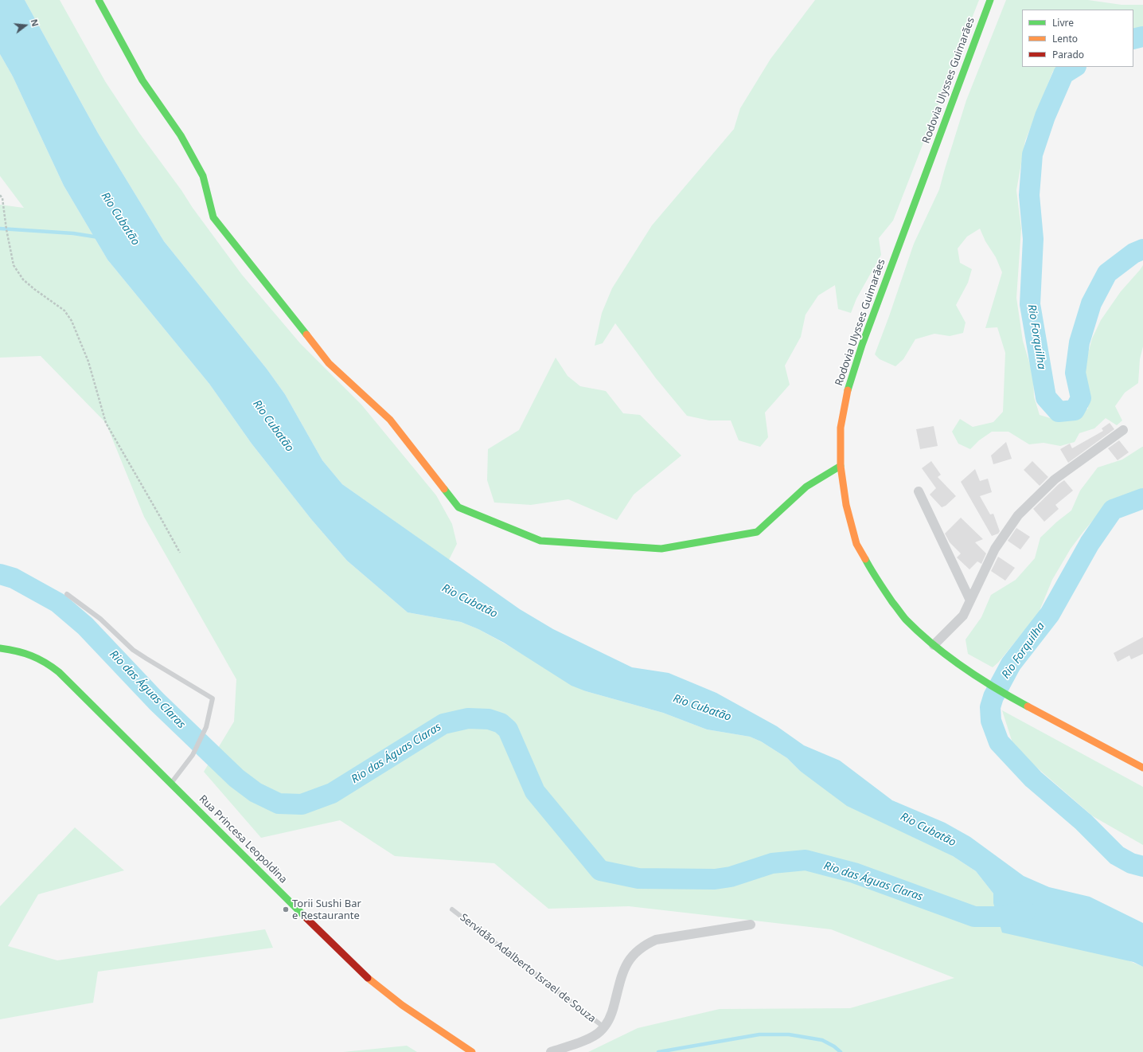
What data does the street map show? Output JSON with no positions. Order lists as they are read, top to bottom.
{
  "streets": {
    "main road": ["Rodovia Ulysses Guimarães", "Rua Princesa Leopoldina"],
    "lane": ["Servidão Adalberto Israel de Souza"]
  },
  "water": ["Rio Cubatão", "Rio Forquilha", "Rio das Águas Claras"],
  "places": ["Torii Sushi Bar e Restaurante"],
  "legend": ["Livre", "Lento", "Parado"],
  "north": "right"
}
